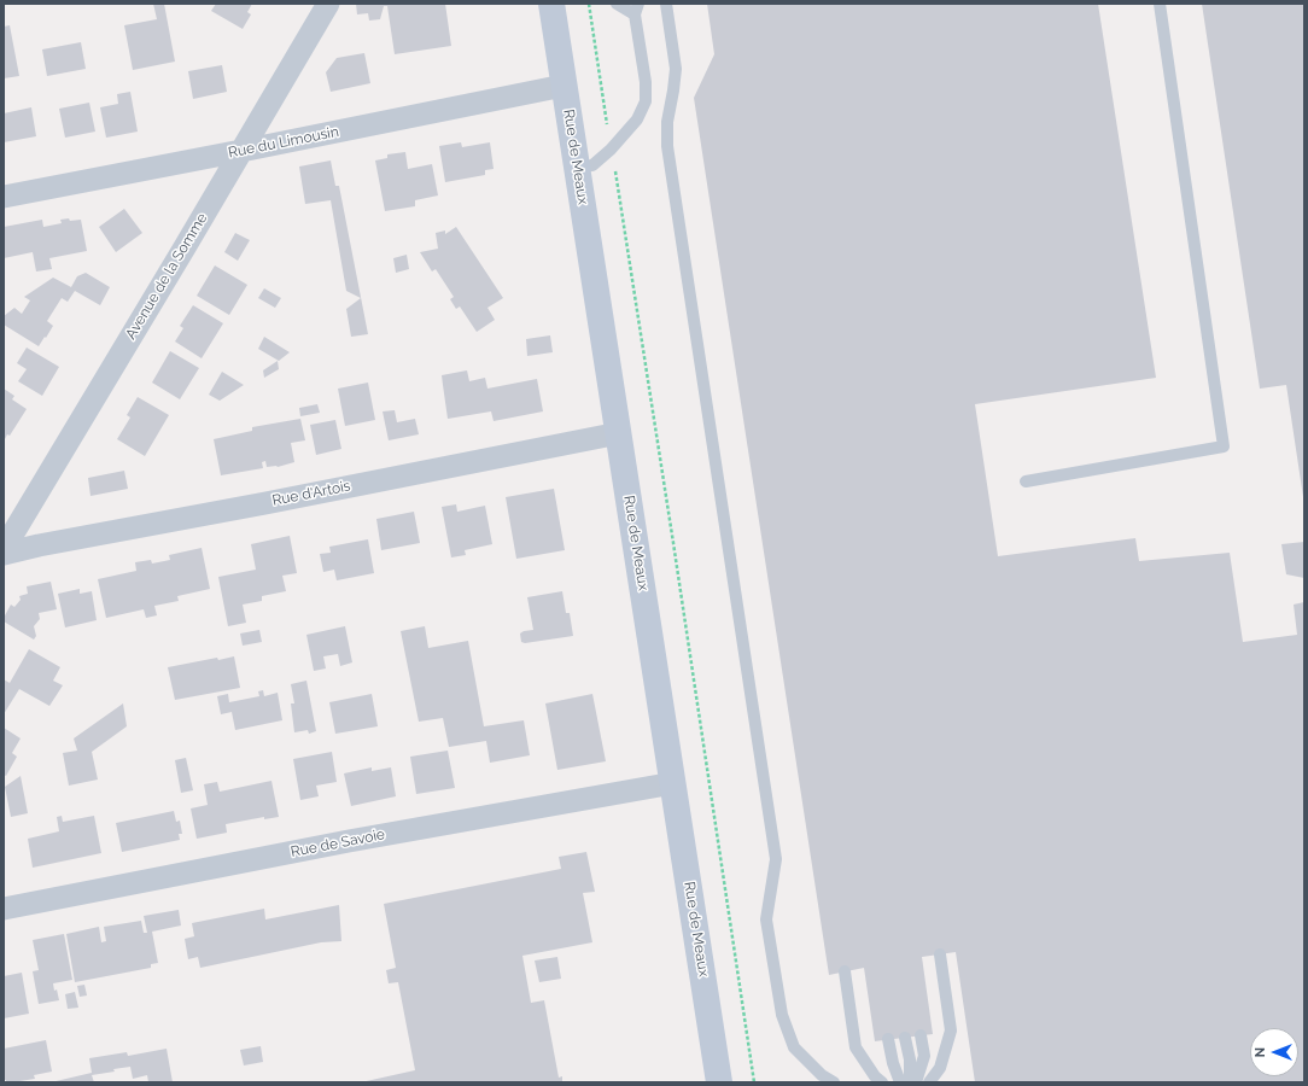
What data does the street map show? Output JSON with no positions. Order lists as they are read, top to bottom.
{
  "streets": {
    "main road": ["Rue de Meaux"],
    "street": [
      "Rue du Limousin",
      "Avenue de la Somme",
      "Rue d'Artois",
      "Rue de Savoie"
    ]
  },
  "crossings": [
    ["Rue du Limousin", "Rue de Meaux"],
    ["Rue du Limousin", "Avenue de la Somme"],
    ["Rue de Meaux", "Rue d'Artois"],
    ["Rue de Meaux", "Rue de Savoie"]
  ],
  "north": "left"
}
